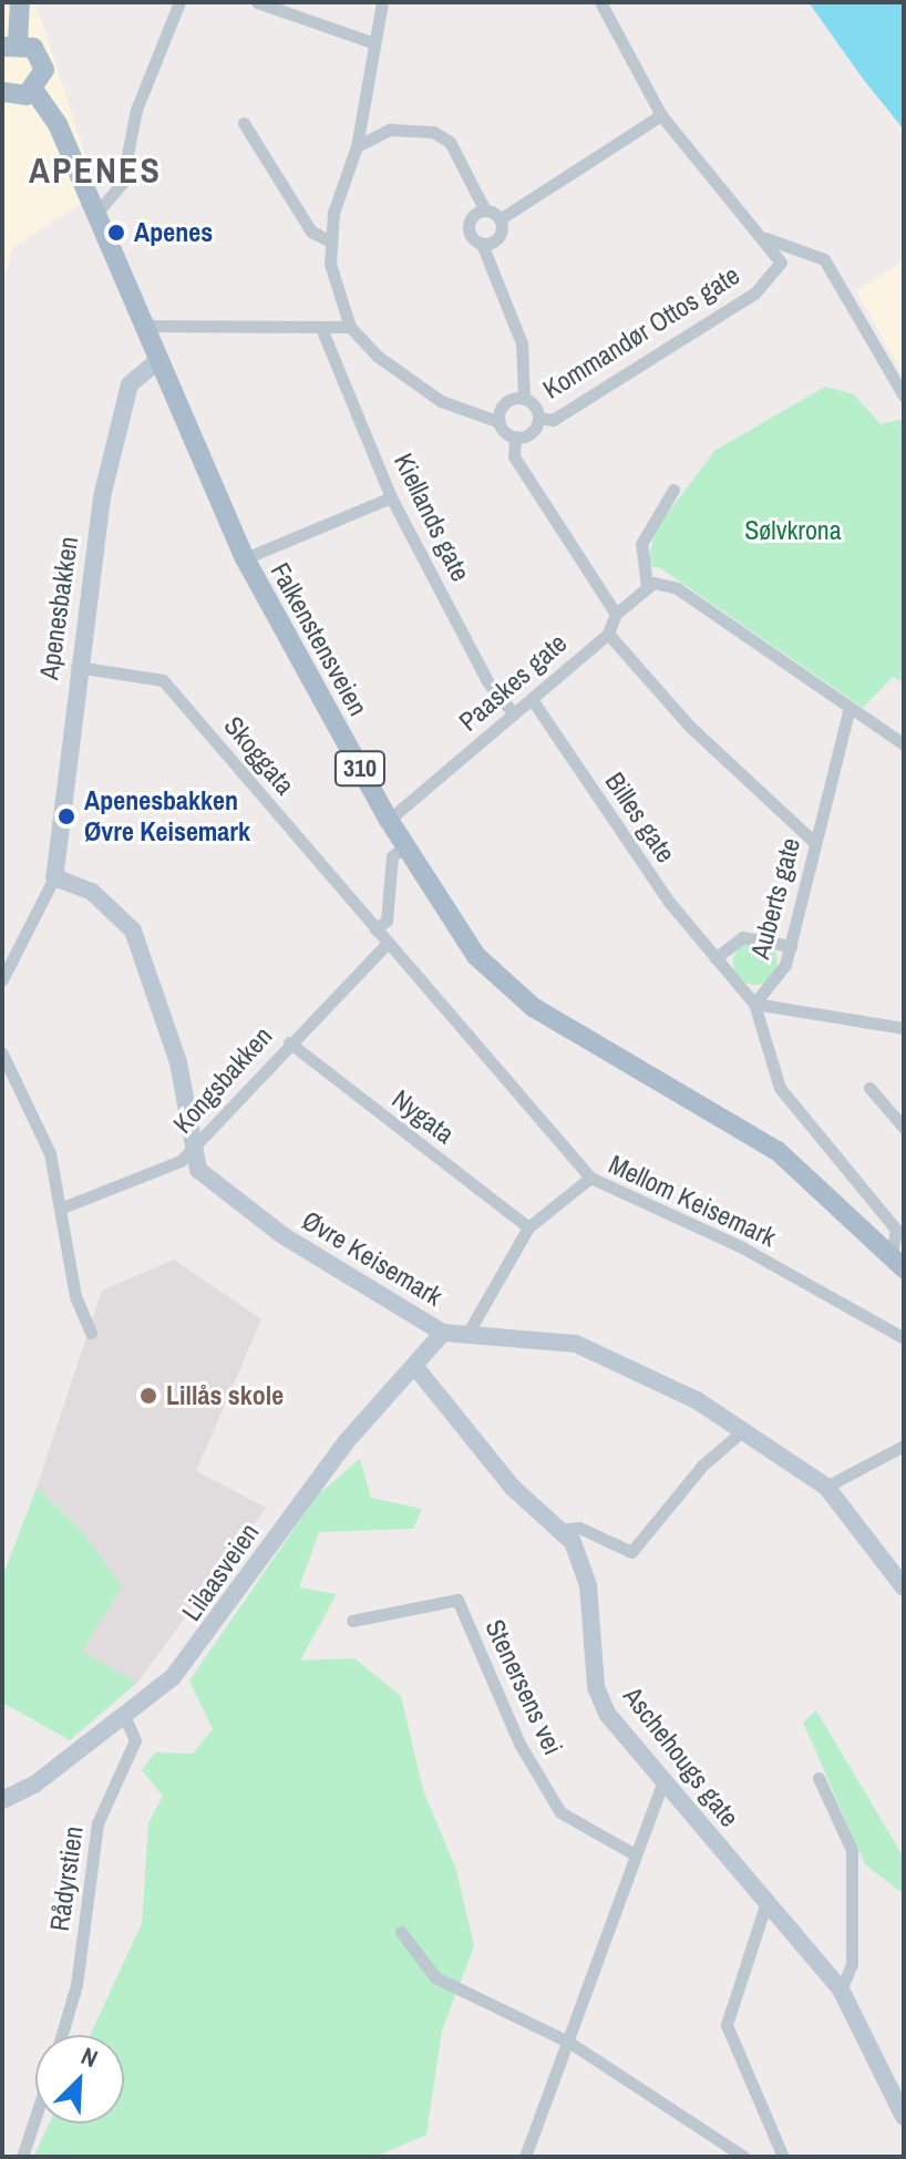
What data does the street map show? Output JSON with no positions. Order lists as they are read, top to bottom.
{
  "streets": {
    "main road": [
      "Apenesbakken",
      "Falkenstensveien",
      "310",
      "Øvre Keisemark",
      "Lilaasveien",
      "Aschehougs gate"
    ],
    "street": [
      "Kommandør Ottos gate",
      "Kiellands gate",
      "Paaskes gate",
      "Skoggata",
      "Billes gate",
      "Auberts gate",
      "Kongsbakken",
      "Nygata",
      "Mellom Keisemark",
      "Stenersens vei",
      "Rådyrstien"
    ]
  },
  "crossings": [
    ["Kiellands gate", "Paaskes gate"],
    ["Apenesbakken", "Falkenstensveien"],
    ["Apenesbakken", "Skoggata"],
    ["Falkenstensveien", "Paaskes gate"],
    ["Falkenstensveien", "Billes gate"],
    ["Paaskes gate", "Billes gate"],
    ["Paaskes gate", "Auberts gate"],
    ["Skoggata", "Kongsbakken"],
    ["Skoggata", "Mellom Keisemark"],
    ["Billes gate", "Auberts gate"],
    ["Kongsbakken", "Nygata"],
    ["Kongsbakken", "Øvre Keisemark"],
    ["Nygata", "Mellom Keisemark"],
    ["Mellom Keisemark", "Øvre Keisemark"],
    ["Øvre Keisemark", "Lilaasveien"],
    ["Lilaasveien", "Aschehougs gate"],
    ["Lilaasveien", "Rådyrstien"]
  ],
  "districts": ["APENES"],
  "parks": ["Sølvkrona"],
  "places": ["Apenes", "Apenesbakken Øvre Keisemark", "Lillås skole"],
  "north": "top right"
}
